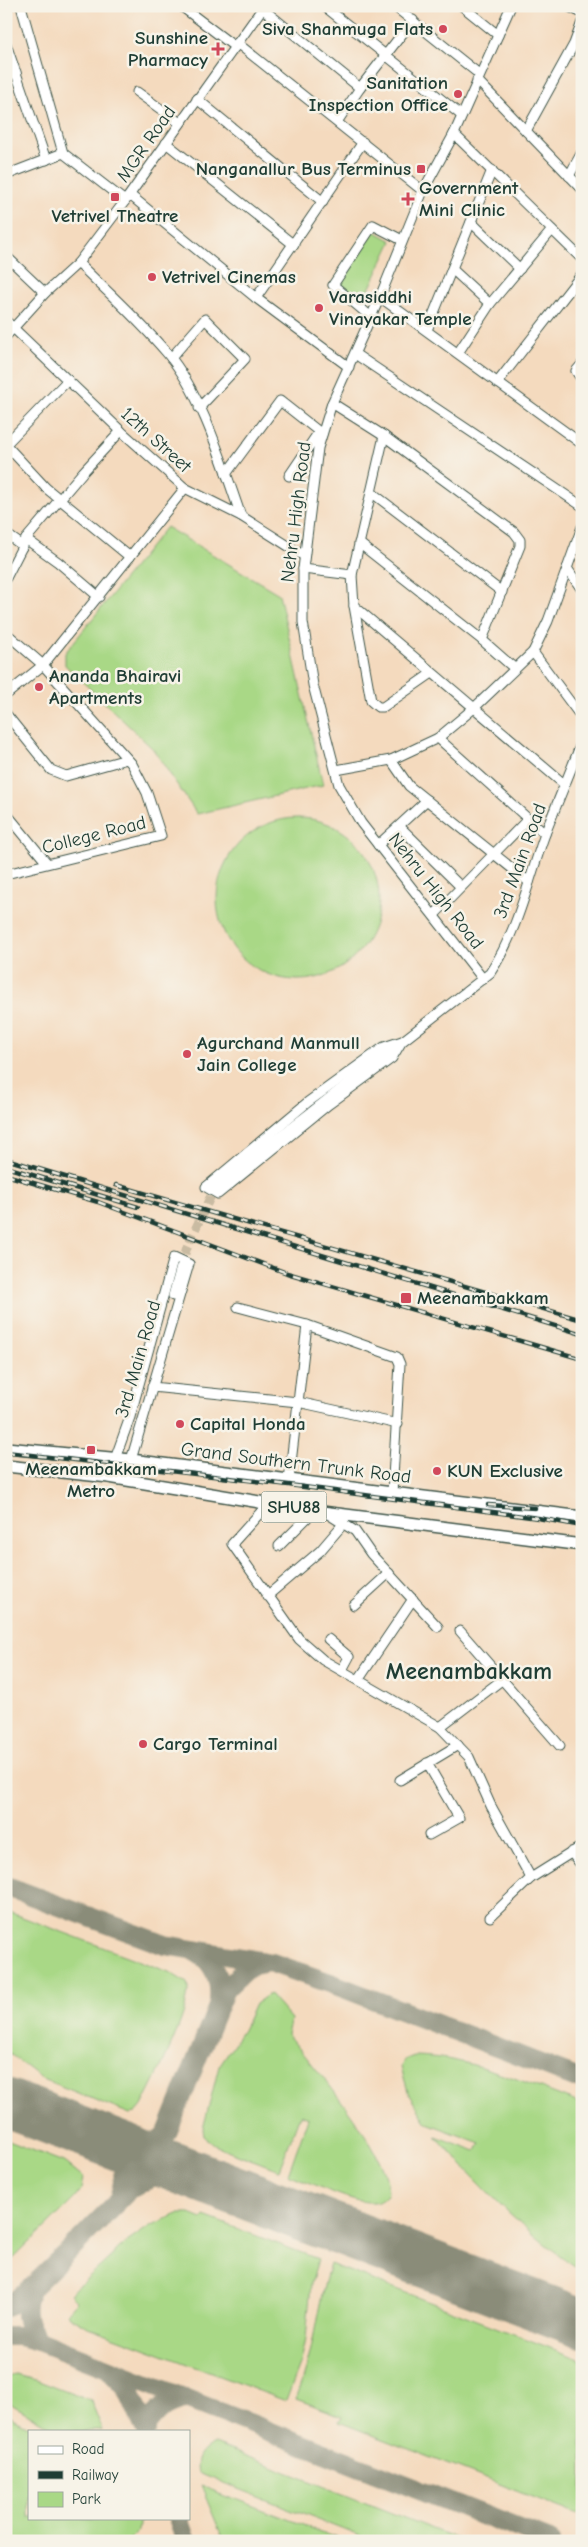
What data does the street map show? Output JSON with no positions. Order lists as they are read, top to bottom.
{
  "streets": {
    "main road": ["Grand Southern Trunk Road", "SHU88"],
    "street": [
      "MGR Road",
      "12th Street",
      "Nehru High Road",
      "College Road",
      "3rd Main Road"
    ]
  },
  "crossings": [
    ["MGR Road", "12th Street"],
    ["12th Street", "Nehru High Road"],
    ["Nehru High Road", "3rd Main Road"],
    ["3rd Main Road", "Grand Southern Trunk Road"]
  ],
  "districts": ["Meenambakkam"],
  "places": {
    "other": [
      "Siva Shanmuga Flats",
      "Sanitation Inspection Office",
      "Vetrivel Cinemas",
      "Varasiddhi Vinayakar Temple",
      "Ananda Bhairavi Apartments",
      "Agurchand Manmull Jain College",
      "Capital Honda",
      "KUN Exclusive",
      "Cargo Terminal"
    ],
    "health": ["Sunshine Pharmacy", "Government Mini Clinic"],
    "transit": [
      "Nanganallur Bus Terminus",
      "Vetrivel Theatre",
      "Meenambakkam",
      "Meenambakkam Metro"
    ]
  },
  "legend": ["Road", "Railway", "Park"]
}
